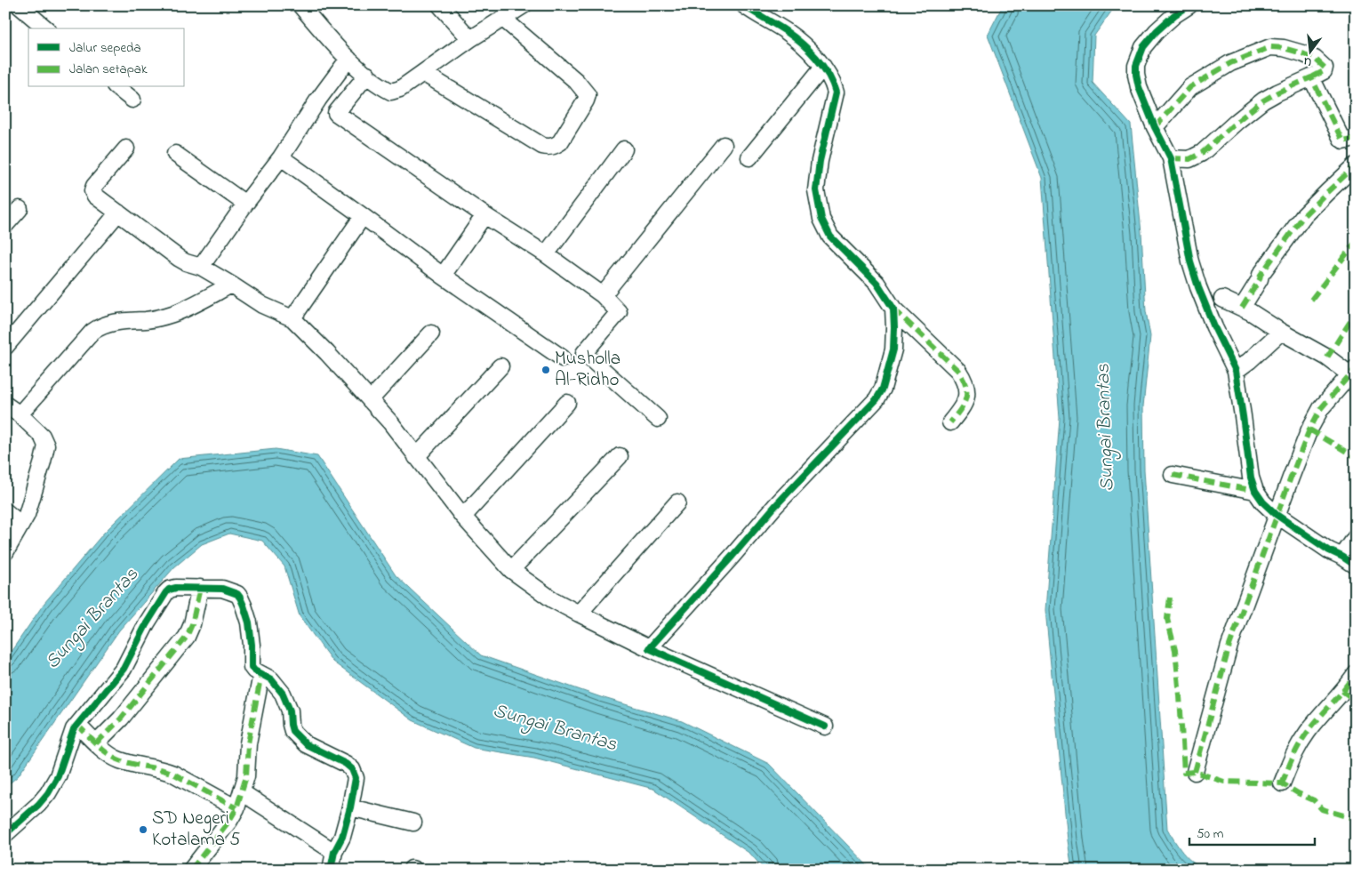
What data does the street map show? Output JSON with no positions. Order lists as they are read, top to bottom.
{
  "water": ["Sungai Brantas"],
  "places": ["Musholla Al-Ridho", "SD Negeri Kotalama 5"],
  "legend": ["Jalur sepeda", "Jalan setapak"],
  "scale_bar": "50 m",
  "north": "bottom"
}
